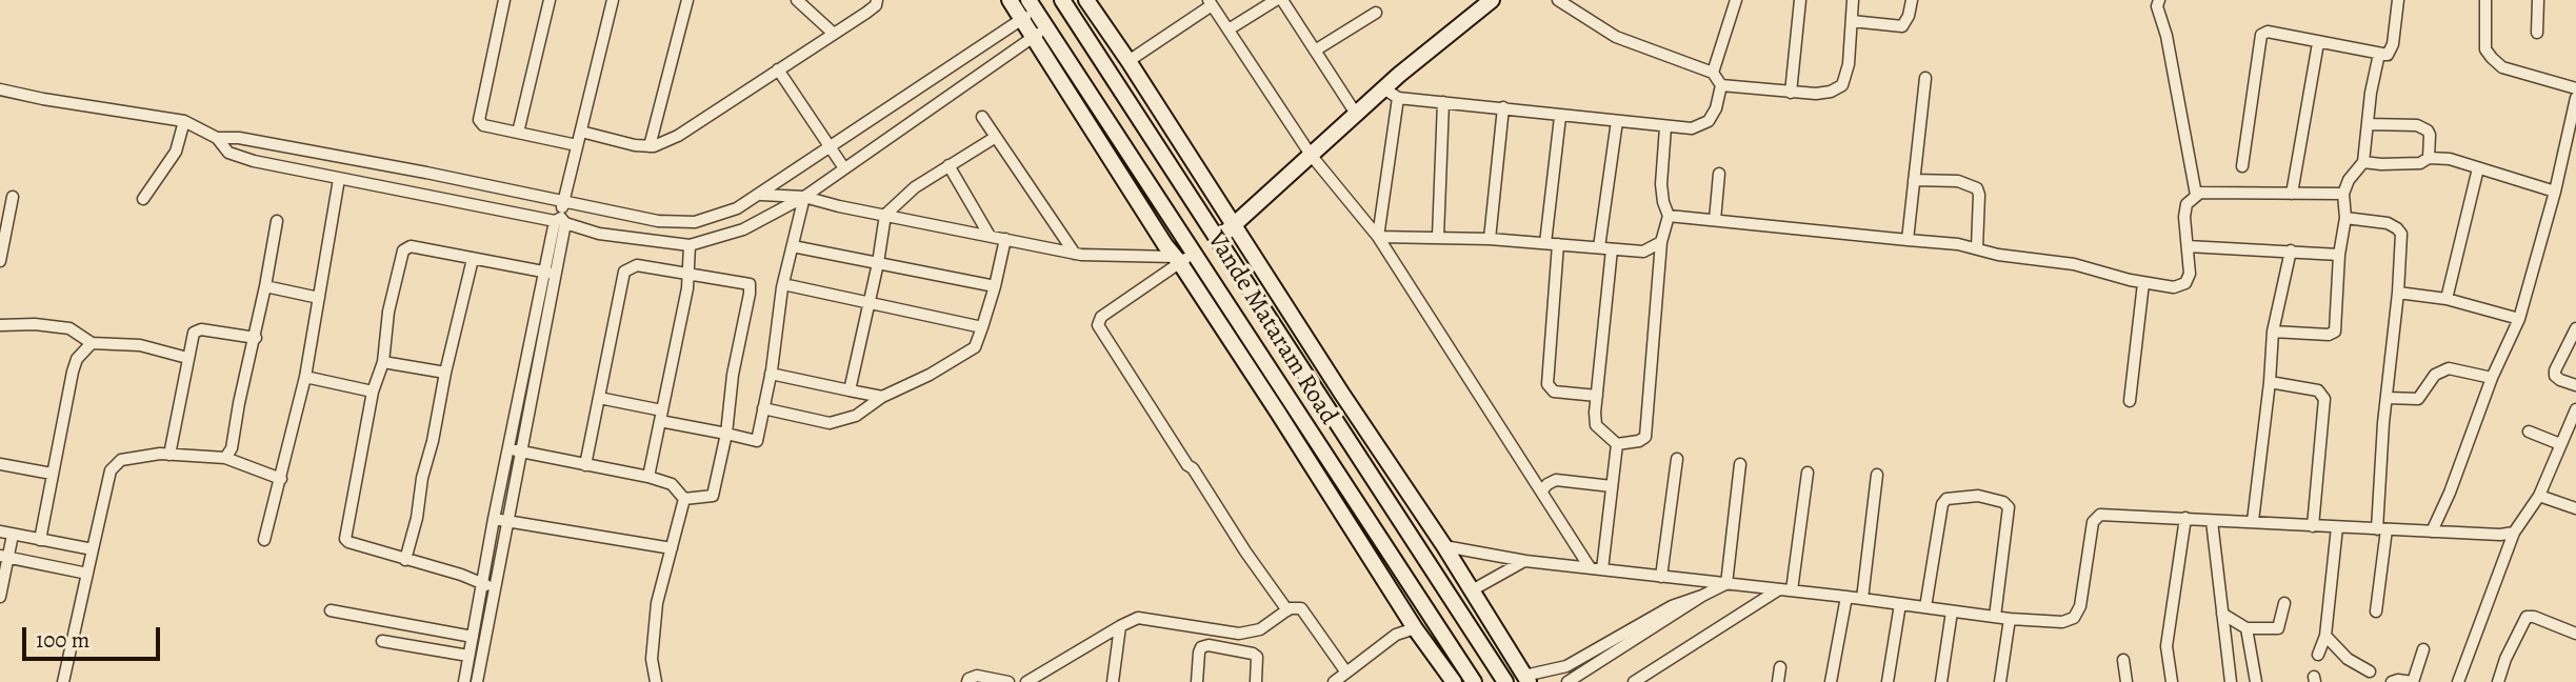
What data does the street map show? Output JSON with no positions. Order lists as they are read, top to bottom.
{
  "streets": {
    "street": ["Vande Mataram Road"]
  },
  "scale_bar": "100 m"
}
